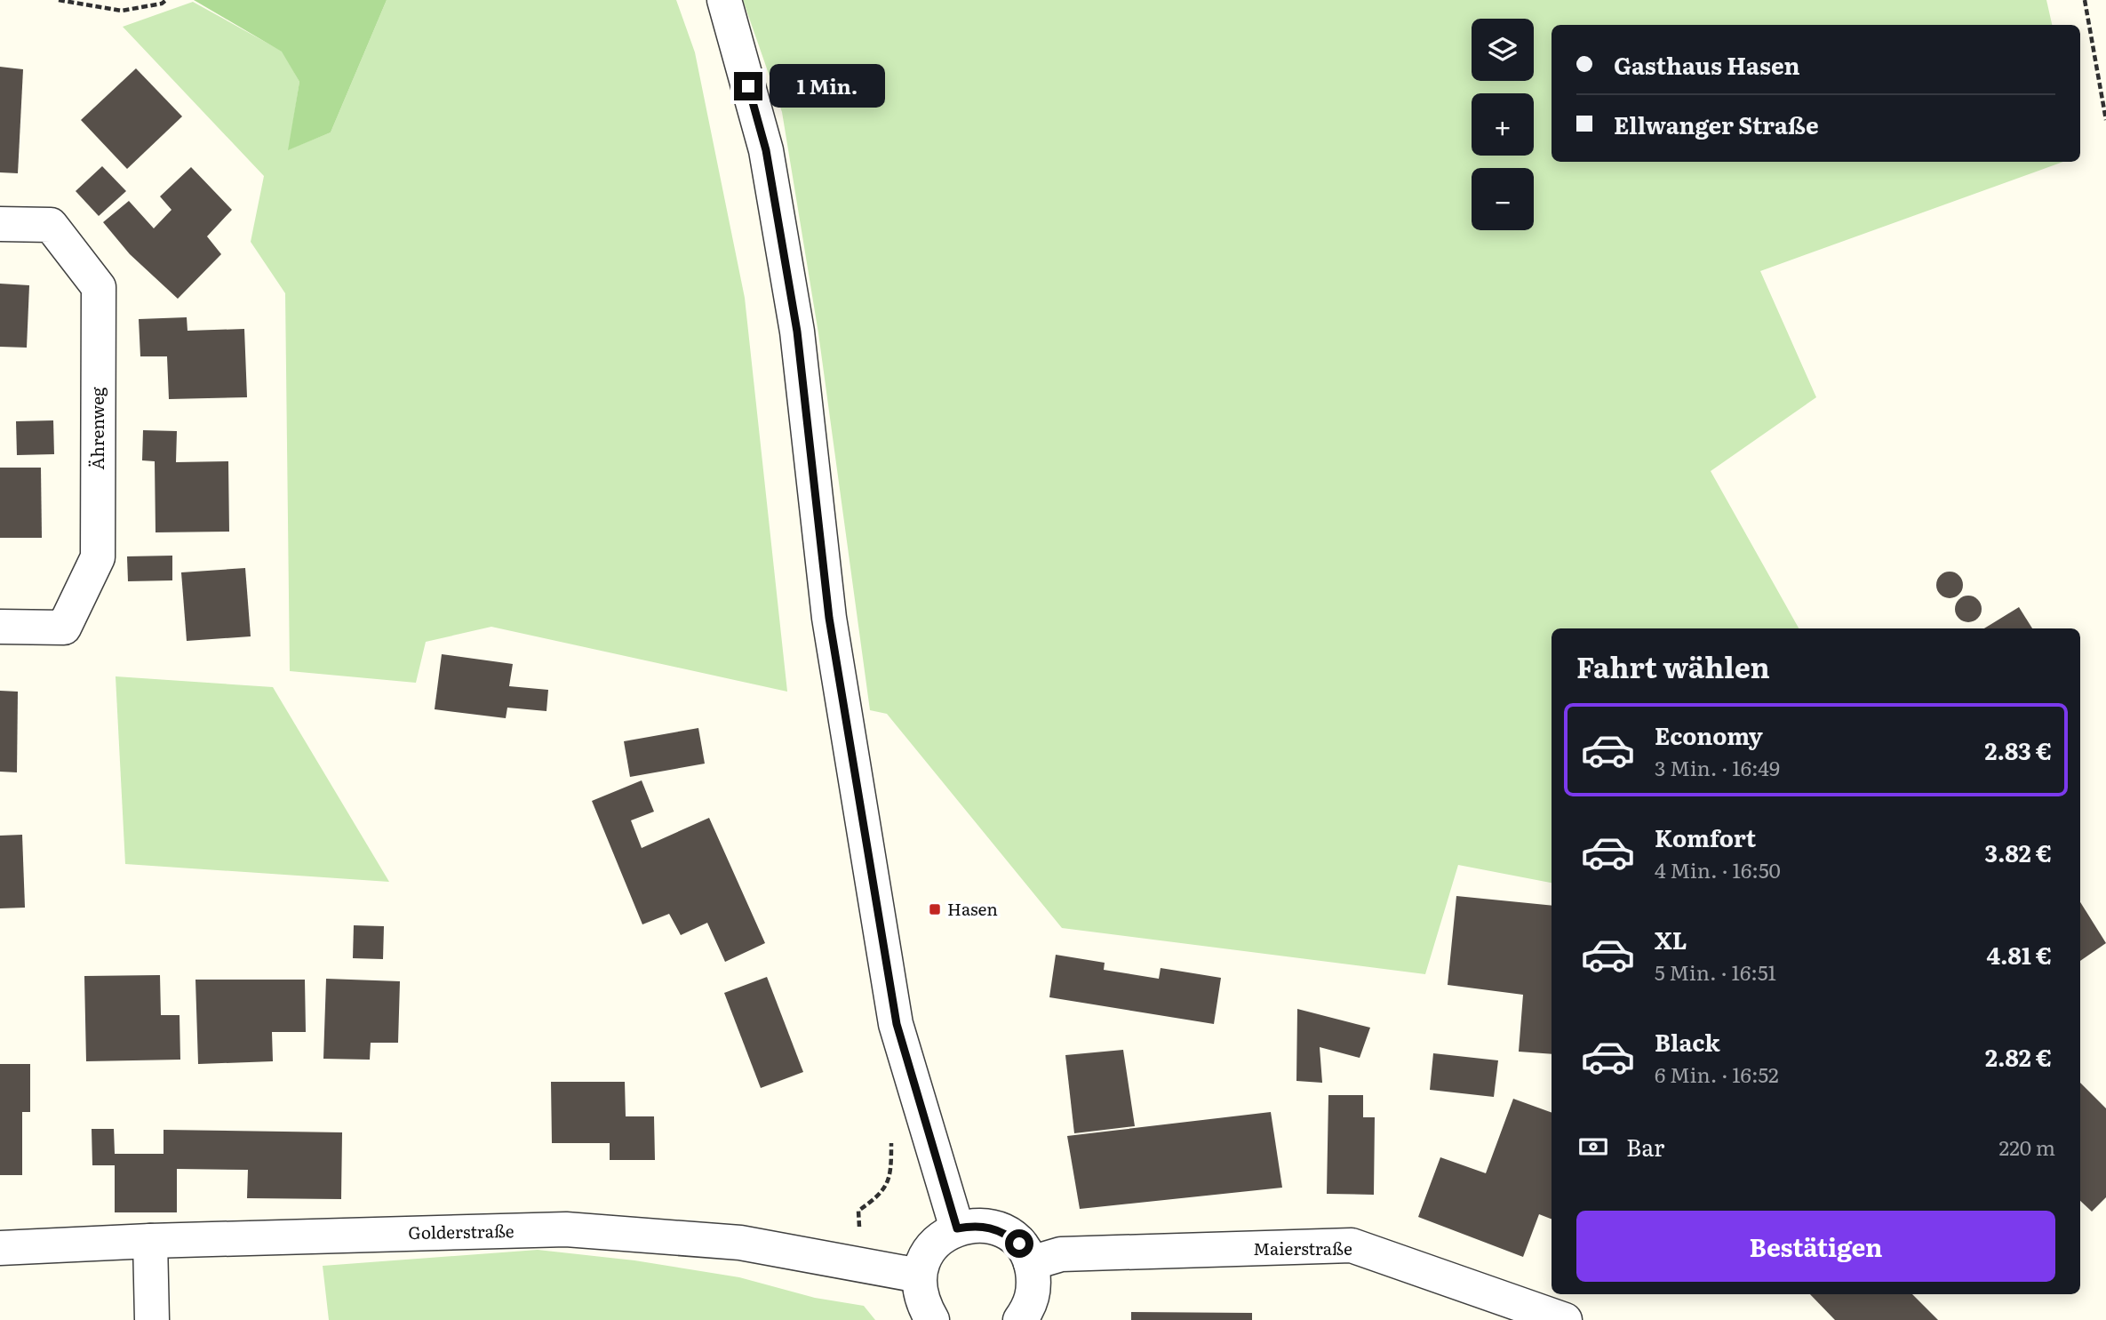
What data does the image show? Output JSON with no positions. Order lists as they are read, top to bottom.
{
  "streets": {
    "street": ["Ährenweg", "Golderstraße", "Maierstraße"]
  },
  "places": {
    "transit": ["Hasen"]
  },
  "page": {
    "map_buttons": ["+", "−"],
    "banner": ["Gasthaus Hasen", "Ellwanger Straße"],
    "bubble": "1 Min.",
    "heading": "Fahrt wählen",
    "list": [
      {
        "name": "Economy",
        "note": "3 Min. · 16:49",
        "value": "2.83 €"
      },
      {
        "name": "Komfort",
        "note": "4 Min. · 16:50",
        "value": "3.82 €"
      },
      {
        "name": "XL",
        "note": "5 Min. · 16:51",
        "value": "4.81 €"
      },
      {
        "name": "Black",
        "note": "6 Min. · 16:52",
        "value": "2.82 €"
      }
    ],
    "pay": ["Bar", "220 m"],
    "buttons": "Bestätigen"
  }
}
